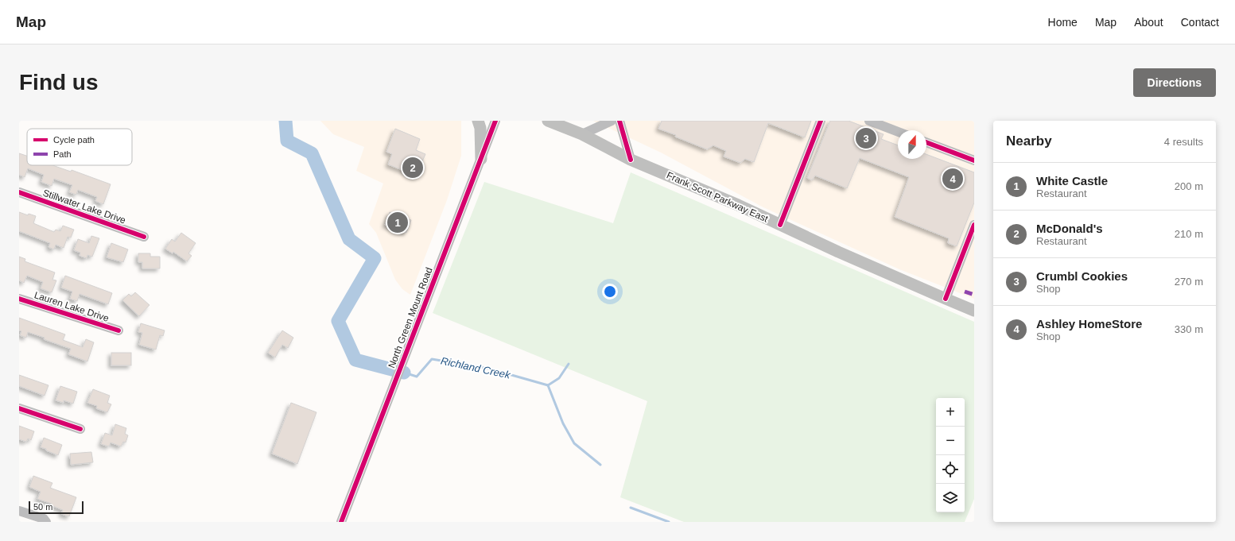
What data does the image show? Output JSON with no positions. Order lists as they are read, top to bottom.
{
  "streets": {
    "main road": ["Frank Scott Parkway East"],
    "street": ["Stillwater Lake Drive", "Lauren Lake Drive", "North Green Mount Road"]
  },
  "water": ["Richland Creek"],
  "legend": ["Cycle path", "Path"],
  "scale_bar": "50 m",
  "north": "top",
  "page": {
    "header": "Map",
    "nav": [
      "Home",
      "Map",
      "About",
      "Contact"
    ],
    "buttons": "Directions",
    "title": "Find us",
    "heading": ["Nearby", "4 results"],
    "pins": [
      "3",
      "2",
      "4",
      "1"
    ],
    "list": [
      {
        "mark": "1",
        "name": "White Castle",
        "note": "Restaurant",
        "value": "200 m"
      },
      {
        "mark": "2",
        "name": "McDonald's",
        "note": "Restaurant",
        "value": "210 m"
      },
      {
        "mark": "3",
        "name": "Crumbl Cookies",
        "note": "Shop",
        "value": "270 m"
      },
      {
        "mark": "4",
        "name": "Ashley HomeStore",
        "note": "Shop",
        "value": "330 m"
      }
    ],
    "map_buttons": ["+", "−"],
    "scale": "50 m"
  }
}
